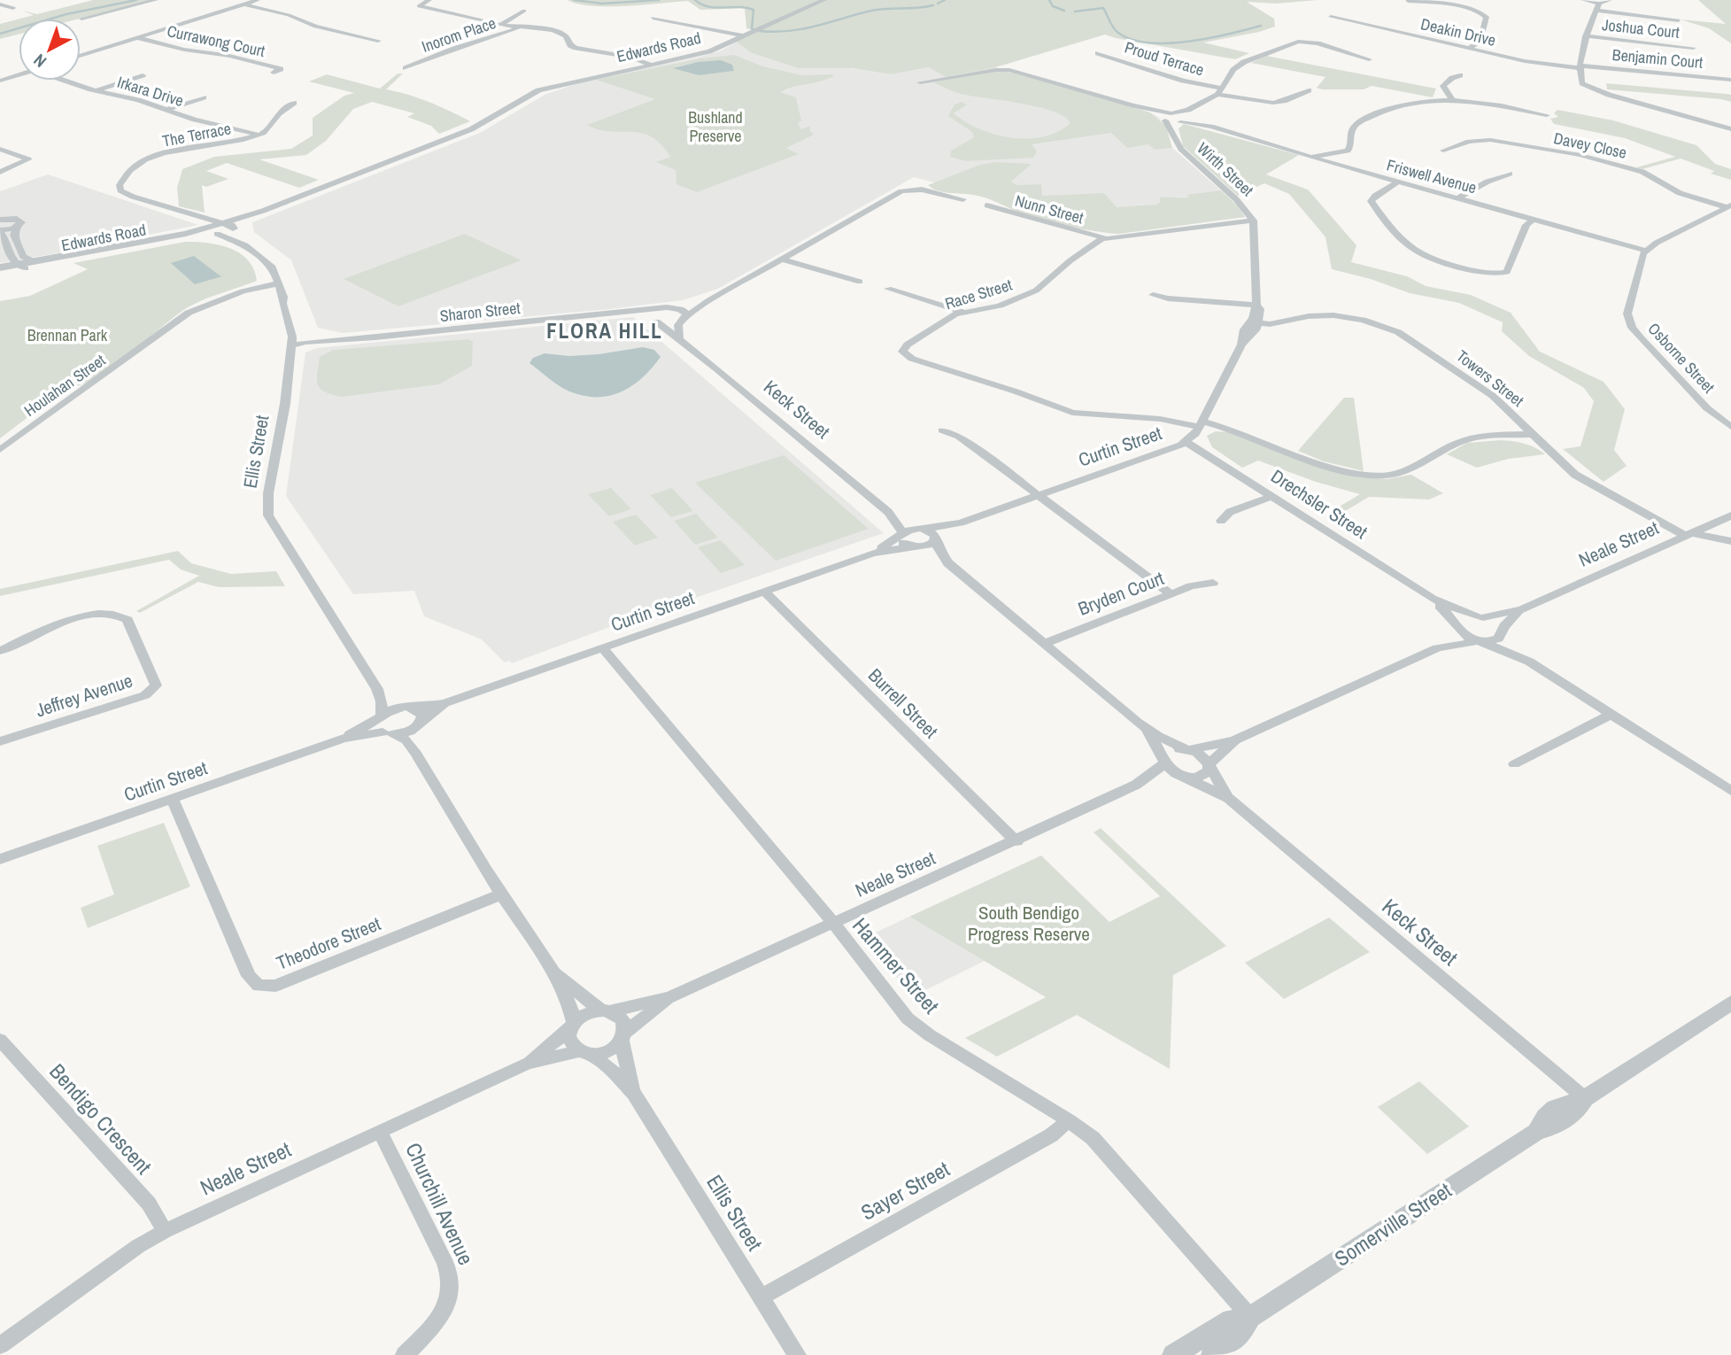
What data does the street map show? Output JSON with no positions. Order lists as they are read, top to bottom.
{
  "streets": {
    "street": [
      "Joshua Court",
      "Deakin Drive",
      "Inorom Place",
      "Currawong Court",
      "Edwards Road",
      "Proud Terrace",
      "Benjamin Court",
      "Irkara Drive",
      "The Terrace",
      "Davey Close",
      "Wirth Street",
      "Friswell Avenue",
      "Nunn Street",
      "Race Street",
      "Sharon Street",
      "Osborne Street",
      "Towers Street",
      "Houlahan Street",
      "Keck Street",
      "Curtin Street",
      "Ellis Street",
      "Drechsler Street",
      "Neale Street",
      "Bryden Court",
      "Jeffrey Avenue",
      "Burrell Street",
      "Theodore Street",
      "Hammer Street",
      "Bendigo Crescent",
      "Sayer Street",
      "Churchill Avenue",
      "Somerville Street"
    ]
  },
  "crossings": [
    ["Deakin Drive", "Benjamin Court"],
    ["Edwards Road", "The Terrace"],
    ["Edwards Road", "Ellis Street"],
    ["Irkara Drive", "The Terrace"],
    ["The Terrace", "Ellis Street"],
    ["Wirth Street", "Race Street"],
    ["Wirth Street", "Towers Street"],
    ["Friswell Avenue", "Osborne Street"],
    ["Nunn Street", "Race Street"],
    ["Race Street", "Towers Street"],
    ["Sharon Street", "Keck Street"],
    ["Sharon Street", "Ellis Street"],
    ["Towers Street", "Neale Street"],
    ["Houlahan Street", "Ellis Street"],
    ["Keck Street", "Curtin Street"],
    ["Keck Street", "Neale Street"],
    ["Keck Street", "Somerville Street"],
    ["Curtin Street", "Ellis Street"],
    ["Curtin Street", "Drechsler Street"],
    ["Curtin Street", "Burrell Street"],
    ["Curtin Street", "Theodore Street"],
    ["Curtin Street", "Hammer Street"],
    ["Ellis Street", "Neale Street"],
    ["Ellis Street", "Sayer Street"],
    ["Drechsler Street", "Neale Street"],
    ["Neale Street", "Burrell Street"],
    ["Neale Street", "Hammer Street"],
    ["Neale Street", "Bendigo Crescent"],
    ["Neale Street", "Churchill Avenue"],
    ["Hammer Street", "Sayer Street"],
    ["Hammer Street", "Somerville Street"]
  ],
  "districts": ["FLORA HILL"],
  "parks": ["Bushland Preserve", "Brennan Park", "South Bendigo Progress Reserve"],
  "north": "bottom left"
}
